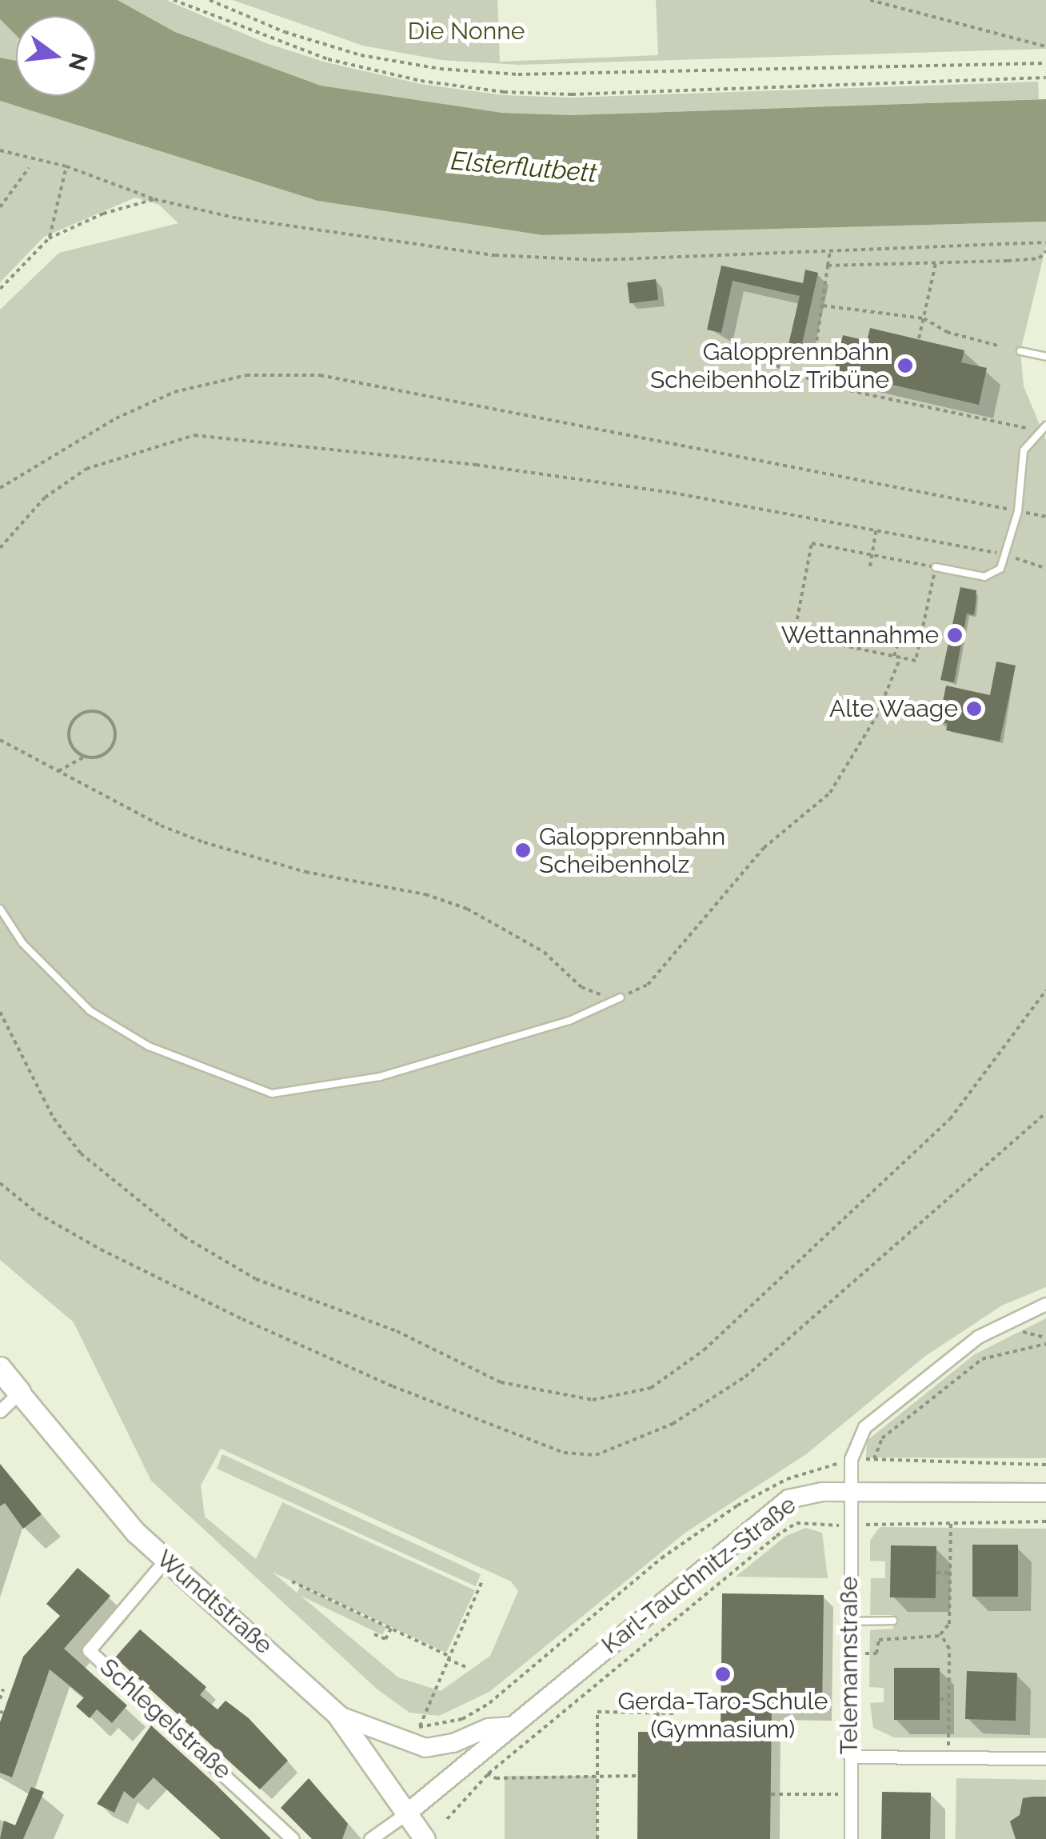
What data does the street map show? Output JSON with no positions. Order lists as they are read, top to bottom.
{
  "streets": {
    "highway": ["Wundtstraße"],
    "main road": ["Karl-Tauchnitz-Straße"],
    "street": ["Telemannstraße", "Schlegelstraße"]
  },
  "crossings": [
    ["Karl-Tauchnitz-Straße", "Wundtstraße"],
    ["Karl-Tauchnitz-Straße", "Telemannstraße"],
    ["Wundtstraße", "Schlegelstraße"]
  ],
  "water": ["Elsterflutbett"],
  "parks": ["Die Nonne"],
  "places": [
    "Galopprennbahn Scheibenholz Tribüne",
    "Wettannahme",
    "Alte Waage",
    "Galopprennbahn Scheibenholz",
    "Gerda-Taro-Schule (Gymnasium)"
  ],
  "north": "right"
}
